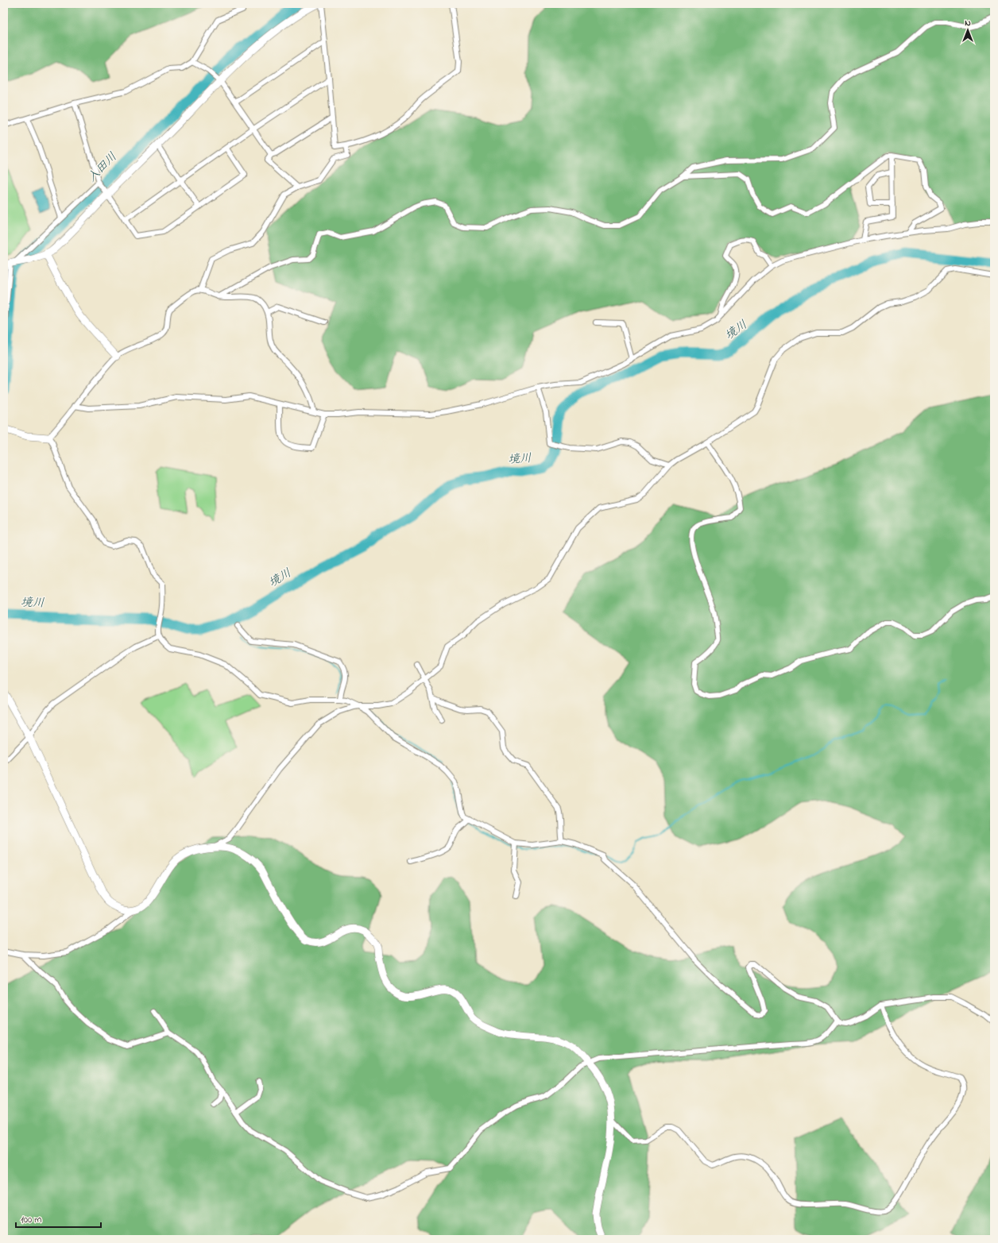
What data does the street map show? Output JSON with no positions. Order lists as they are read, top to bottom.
{
  "water": ["入田川", "境川"],
  "scale_bar": "100 m",
  "north": "top"
}
